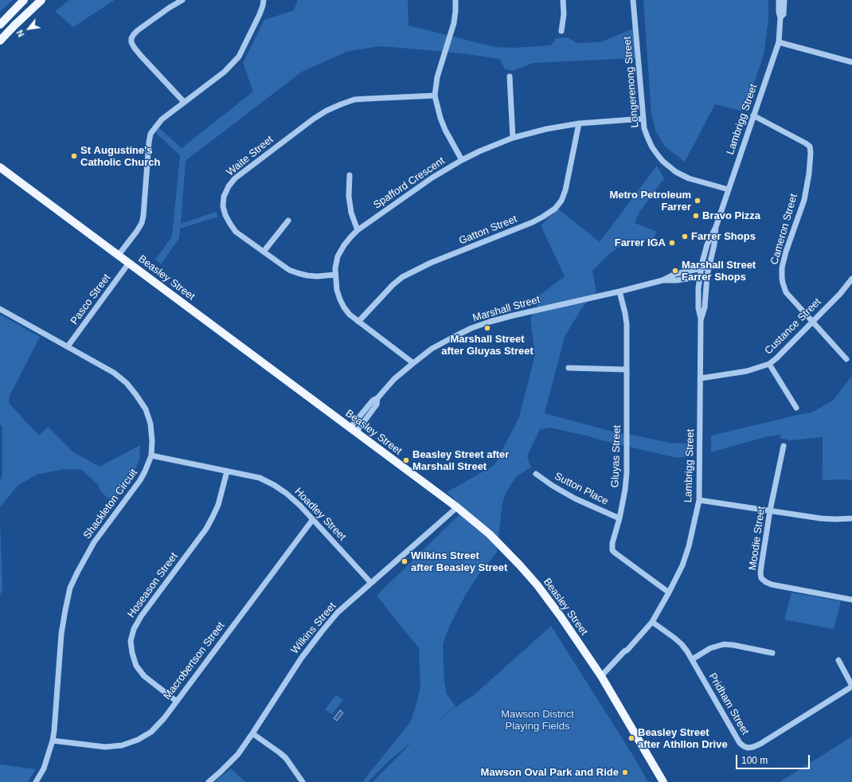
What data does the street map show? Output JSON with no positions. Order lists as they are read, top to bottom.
{
  "streets": {
    "main road": ["Beasley Street"],
    "street": [
      "Longerenong Street",
      "Lambrigg Street",
      "Waite Street",
      "Spafford Crescent",
      "Cameron Street",
      "Gatton Street",
      "Pasco Street",
      "Marshall Street",
      "Custance Street",
      "Gluyas Street",
      "Sutton Place",
      "Shackleton Circuit",
      "Hoadley Street",
      "Moodie Street",
      "Hoseason Street",
      "Wilkins Street",
      "Macrobertson Street",
      "Pridham Street"
    ]
  },
  "crossings": [
    ["Longerenong Street", "Lambrigg Street"],
    ["Longerenong Street", "Spafford Crescent"],
    ["Lambrigg Street", "Cameron Street"],
    ["Lambrigg Street", "Beasley Street"],
    ["Lambrigg Street", "Marshall Street"],
    ["Lambrigg Street", "Custance Street"],
    ["Lambrigg Street", "Gluyas Street"],
    ["Lambrigg Street", "Pridham Street"],
    ["Waite Street", "Spafford Crescent"],
    ["Spafford Crescent", "Gatton Street"],
    ["Spafford Crescent", "Marshall Street"],
    ["Cameron Street", "Custance Street"],
    ["Beasley Street", "Pasco Street"],
    ["Beasley Street", "Marshall Street"],
    ["Beasley Street", "Wilkins Street"],
    ["Pasco Street", "Shackleton Circuit"],
    ["Marshall Street", "Gluyas Street"],
    ["Gluyas Street", "Sutton Place"],
    ["Shackleton Circuit", "Hoadley Street"],
    ["Shackleton Circuit", "Macrobertson Street"],
    ["Hoadley Street", "Hoseason Street"],
    ["Hoadley Street", "Wilkins Street"],
    ["Hoadley Street", "Macrobertson Street"],
    ["Hoseason Street", "Macrobertson Street"]
  ],
  "parks": ["Mawson District Playing Fields"],
  "places": [
    "St Augustine's Catholic Church",
    "Metro Petroleum Farrer",
    "Bravo Pizza",
    "Farrer Shops",
    "Farrer IGA",
    "Marshall Street Farrer Shops",
    "Marshall Street after Gluyas Street",
    "Beasley Street after Marshall Street",
    "Wilkins Street after Beasley Street",
    "Beasley Street after Athllon Drive",
    "Mawson Oval Park and Ride"
  ],
  "scale_bar": "100 m",
  "north": "bottom left"
}
